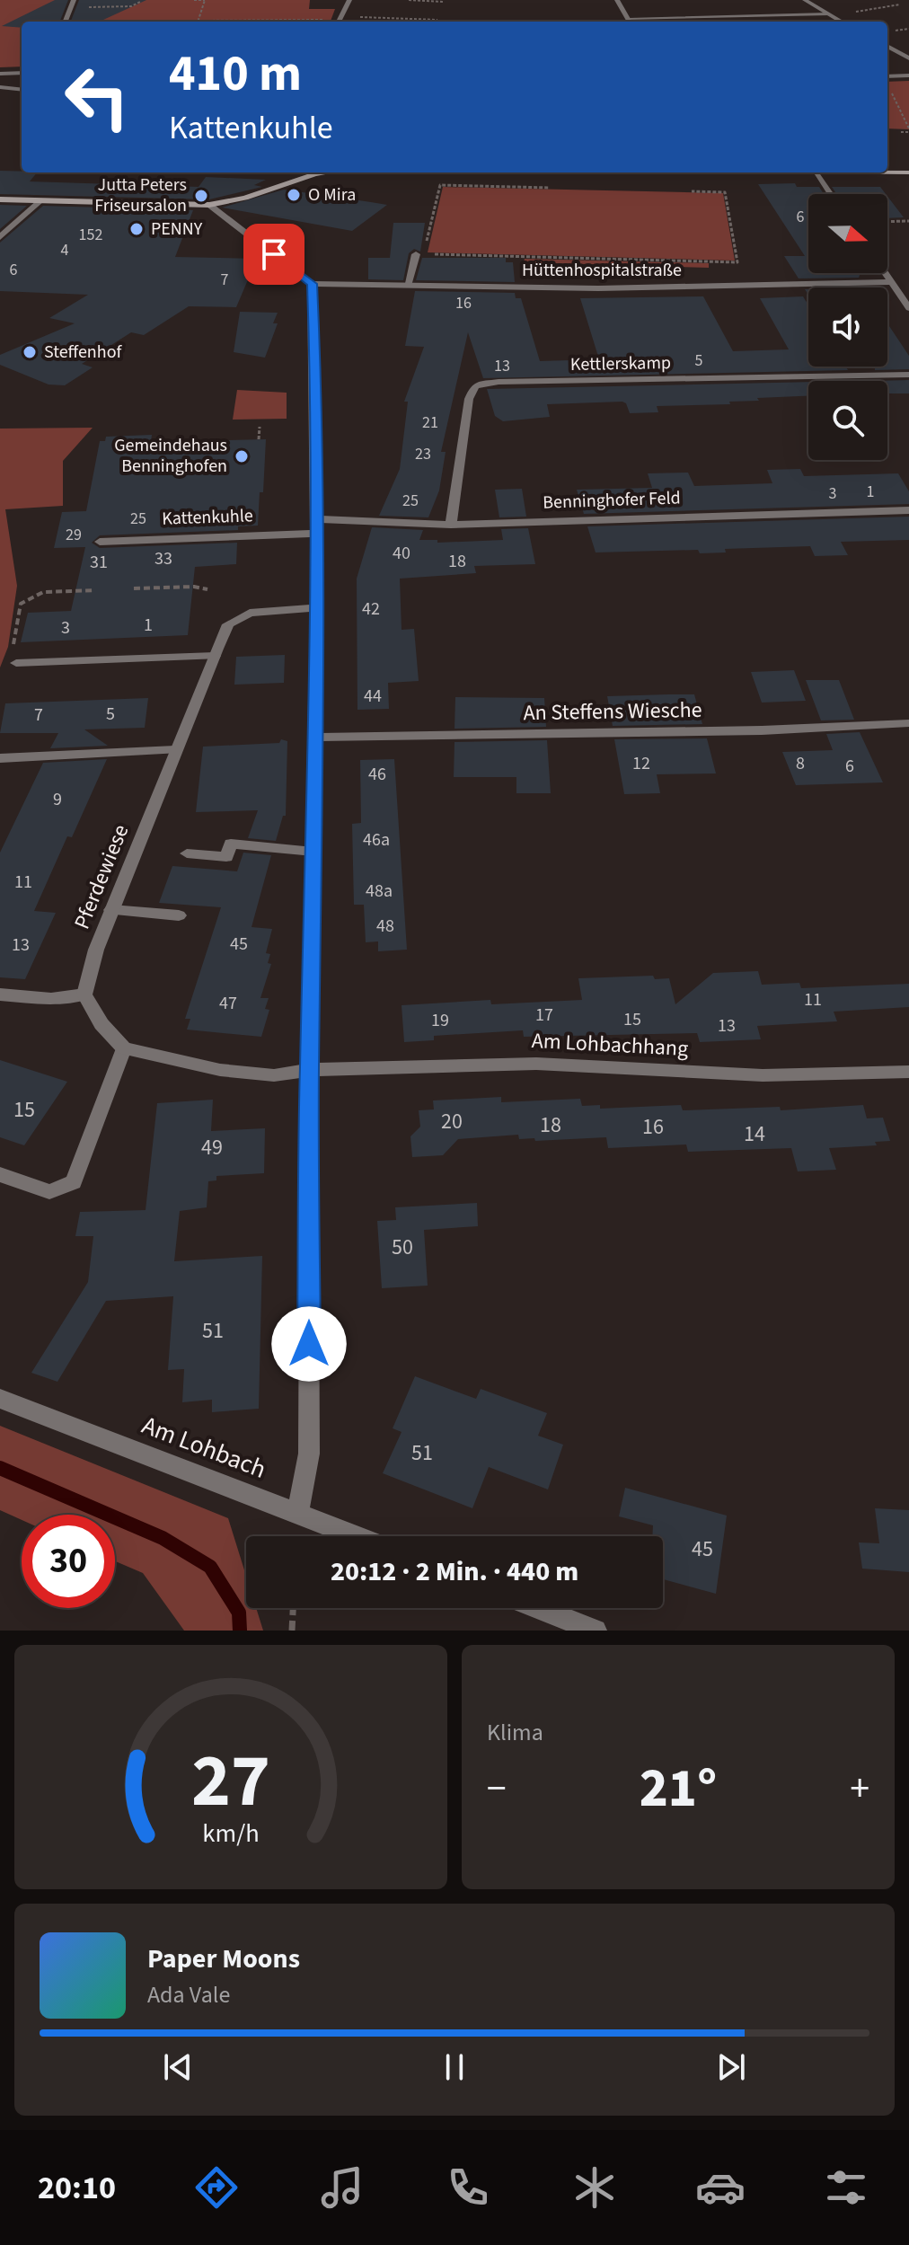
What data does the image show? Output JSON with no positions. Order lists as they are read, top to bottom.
{
  "streets": {
    "street": [
      "Hüttenhospitalstraße",
      "Kettlerskamp",
      "Benninghofer Feld",
      "Kattenkuhle",
      "An Steffens Wiesche",
      "Pferdewiese",
      "Am Lohbachhang",
      "Am Lohbach"
    ]
  },
  "crossings": [
    ["Kettlerskamp", "Benninghofer Feld"],
    ["Benninghofer Feld", "Kattenkuhle"]
  ],
  "places": [
    "O Mira",
    "Jutta Peters Friseursalon",
    "PENNY",
    "Steffenhof",
    "Gemeindehaus Benninghofen"
  ],
  "house_numbers": [
    "6",
    "152",
    "4",
    "6",
    "7",
    "16",
    "5",
    "13",
    "21",
    "23",
    "1",
    "3",
    "25",
    "25",
    "29",
    "40",
    "33",
    "18",
    "31",
    "42",
    "1",
    "3",
    "44",
    "5",
    "7",
    "12",
    "8",
    "6",
    "46",
    "9",
    "46a",
    "11",
    "48a",
    "48",
    "45",
    "13",
    "11",
    "47",
    "17",
    "15",
    "19",
    "13",
    "15",
    "20",
    "18",
    "16",
    "14",
    "49",
    "50",
    "51",
    "51",
    "45"
  ],
  "north": "right",
  "page": {
    "turn": ["410 m", "Kattenkuhle"],
    "limit": "30",
    "trip": "20:12 · 2 Min. · 440 m",
    "tile": "Klima",
    "heat": ["−", "21°", "+"],
    "song": ["Paper Moons", "Ada Vale"],
    "tabs": "20:10",
    "gauge": ["27", "km/h"]
  }
}
